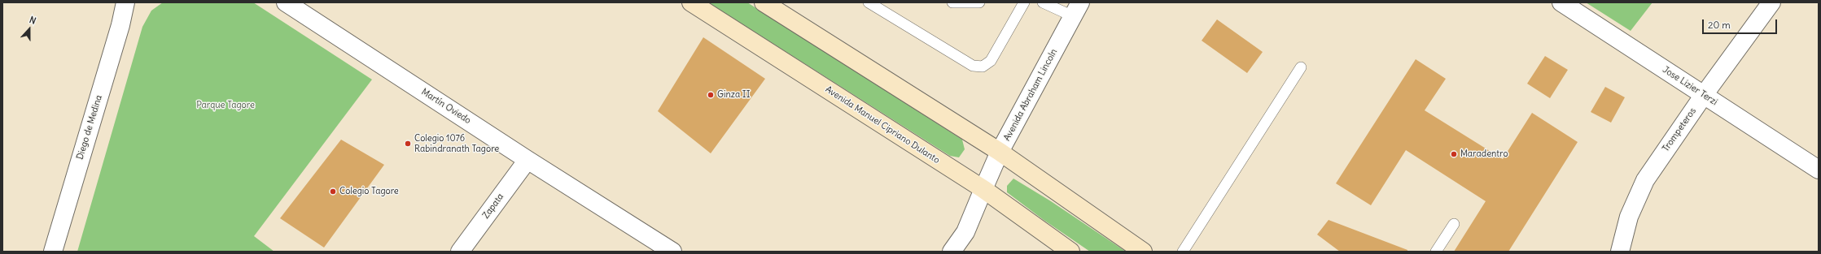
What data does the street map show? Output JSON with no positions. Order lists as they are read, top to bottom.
{
  "streets": {
    "main road": ["Avenida Manuel Cipriano Dulanto"],
    "street": [
      "Jose Lizier Terzi",
      "Avenida Abraham Lincoln",
      "Martín Oviedo",
      "Diego de Medina",
      "Trompeteros",
      "Zapata"
    ]
  },
  "crossings": [
    ["Jose Lizier Terzi", "Trompeteros"],
    ["Avenida Abraham Lincoln", "Avenida Manuel Cipriano Dulanto"],
    ["Martín Oviedo", "Zapata"]
  ],
  "parks": ["Parque Tagore"],
  "places": [
    "Ginza II",
    "Colegio 1076 Rabindranath Tagore",
    "Maradentro",
    "Colegio Tagore"
  ],
  "scale_bar": "20 m",
  "north": "top"
}
